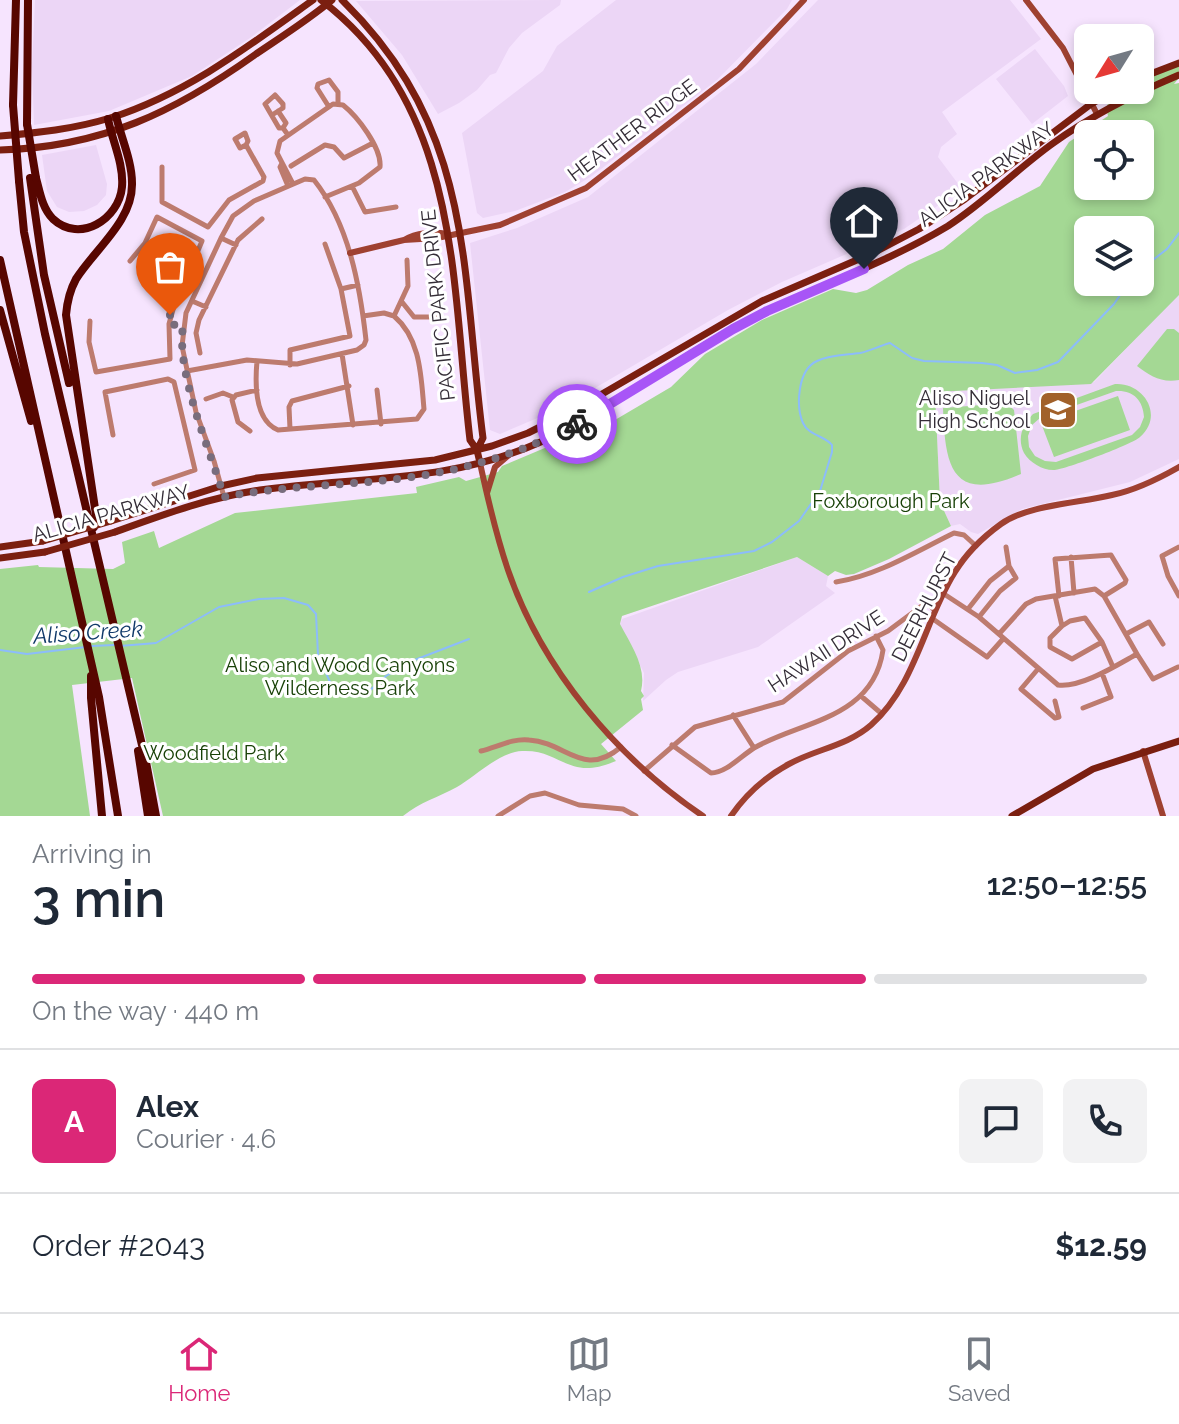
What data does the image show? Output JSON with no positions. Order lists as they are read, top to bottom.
{
  "streets": {
    "main road": ["ALICIA PARKWAY", "PACIFIC PARK DRIVE"],
    "street": ["HEATHER RIDGE", "DEERHURST", "HAWAII DRIVE"]
  },
  "crossings": [
    ["HEATHER RIDGE", "PACIFIC PARK DRIVE"],
    ["ALICIA PARKWAY", "PACIFIC PARK DRIVE"],
    ["PACIFIC PARK DRIVE", "HAWAII DRIVE"],
    ["DEERHURST", "HAWAII DRIVE"]
  ],
  "water": ["Aliso Creek"],
  "parks": ["Foxborough Park", "Aliso and Wood Canyons Wilderness Park", "Woodfield Park"],
  "places": {
    "school or university": ["Aliso Niguel High School"]
  },
  "north": "bottom left",
  "page": {
    "heading": ["3 min", "Arriving in", "12:50–12:55"],
    "panel": [
      "Alex",
      "Courier · 4.6",
      "Order #2043",
      "$12.59"
    ],
    "bar": "On the way · 440 m",
    "round": "A",
    "tabs": ["Home", "Map", "Saved"]
  }
}
